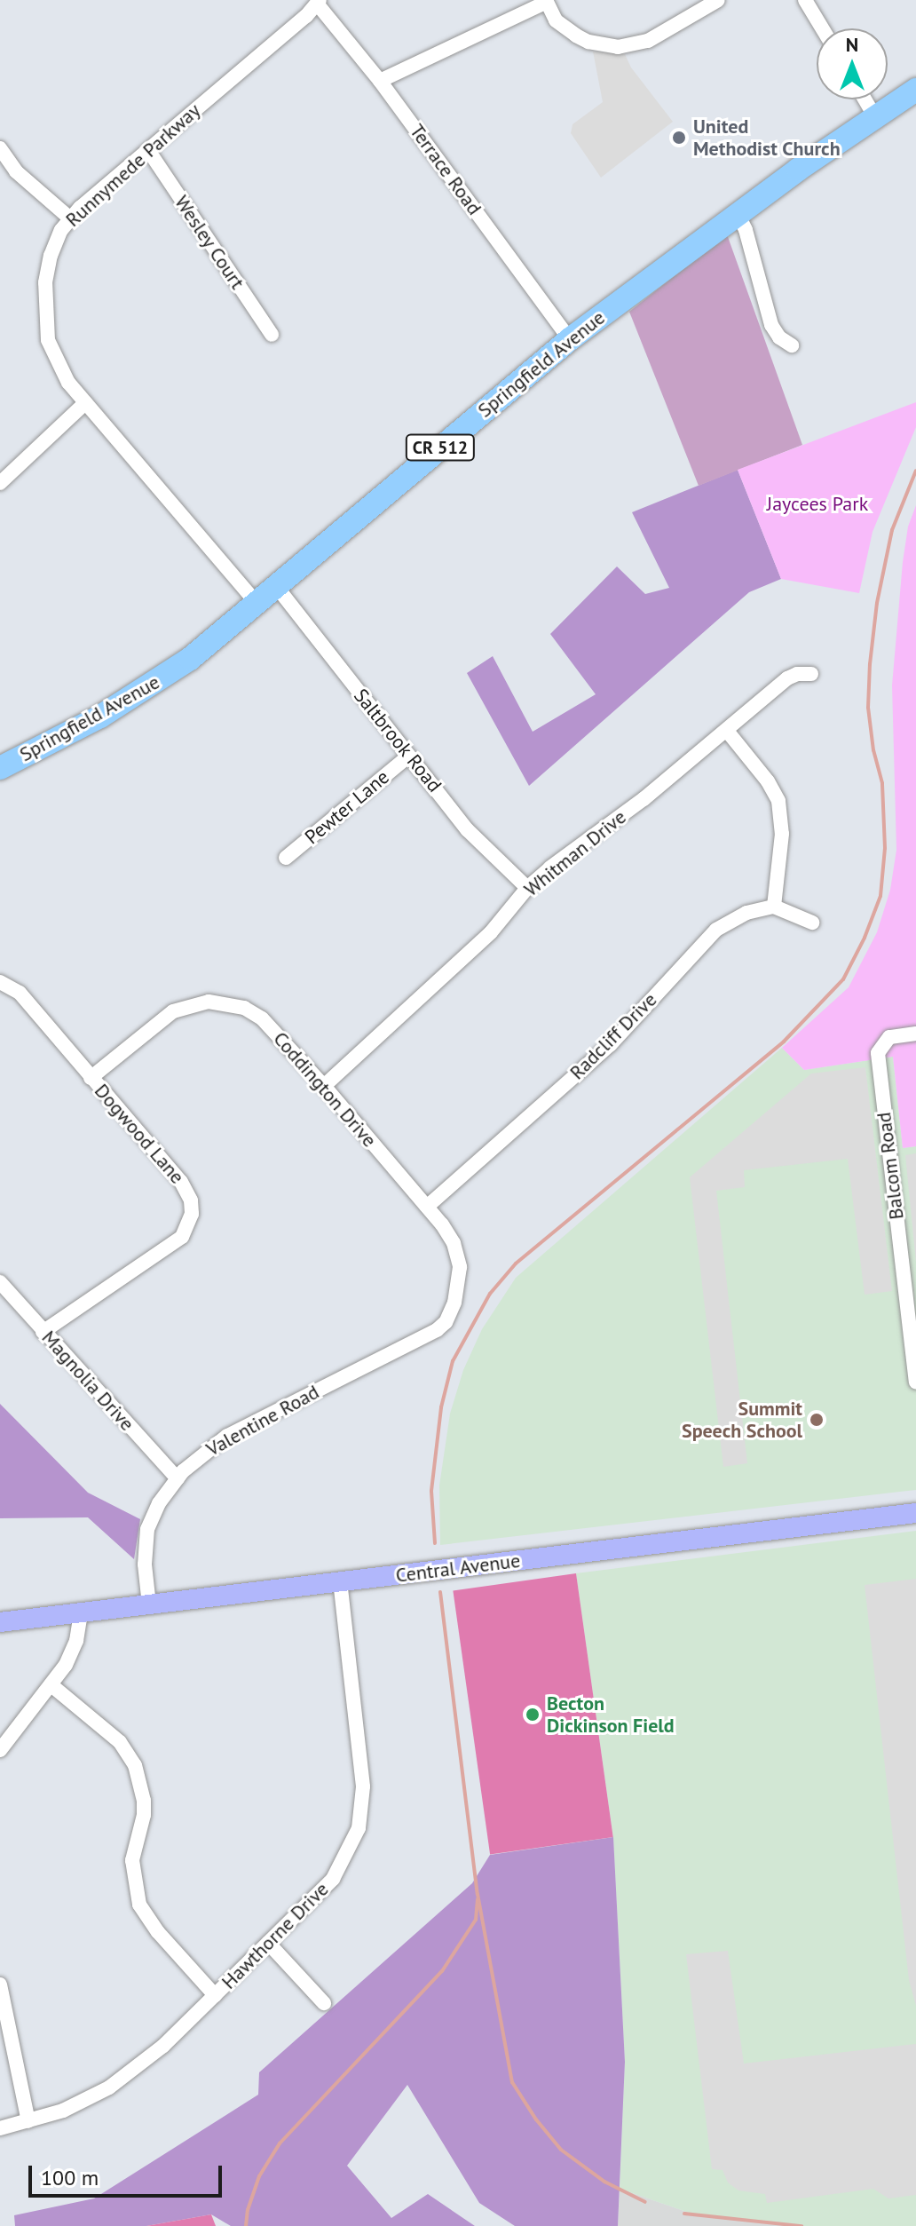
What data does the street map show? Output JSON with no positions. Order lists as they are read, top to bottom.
{
  "streets": {
    "main road": ["Springfield Avenue", "CR 512"],
    "street": [
      "Runnymede Parkway",
      "Terrace Road",
      "Wesley Court",
      "Saltbrook Road",
      "Pewter Lane",
      "Whitman Drive",
      "Radcliff Drive",
      "Coddington Drive",
      "Dogwood Lane",
      "Balcom Road",
      "Magnolia Drive",
      "Valentine Road",
      "Central Avenue",
      "Hawthorne Drive"
    ]
  },
  "crossings": [
    ["Runnymede Parkway", "Terrace Road"],
    ["Runnymede Parkway", "Wesley Court"],
    ["Runnymede Parkway", "Springfield Avenue"],
    ["Terrace Road", "Springfield Avenue"],
    ["Springfield Avenue", "Saltbrook Road"],
    ["Saltbrook Road", "Pewter Lane"],
    ["Saltbrook Road", "Whitman Drive"],
    ["Whitman Drive", "Coddington Drive"],
    ["Radcliff Drive", "Coddington Drive"],
    ["Coddington Drive", "Dogwood Lane"],
    ["Coddington Drive", "Valentine Road"],
    ["Dogwood Lane", "Magnolia Drive"],
    ["Magnolia Drive", "Valentine Road"],
    ["Valentine Road", "Central Avenue"],
    ["Central Avenue", "Hawthorne Drive"]
  ],
  "parks": ["Jaycees Park"],
  "places": ["United Methodist Church", "Summit Speech School", "Becton Dickinson Field"],
  "scale_bar": "100 m",
  "north": "top"
}
